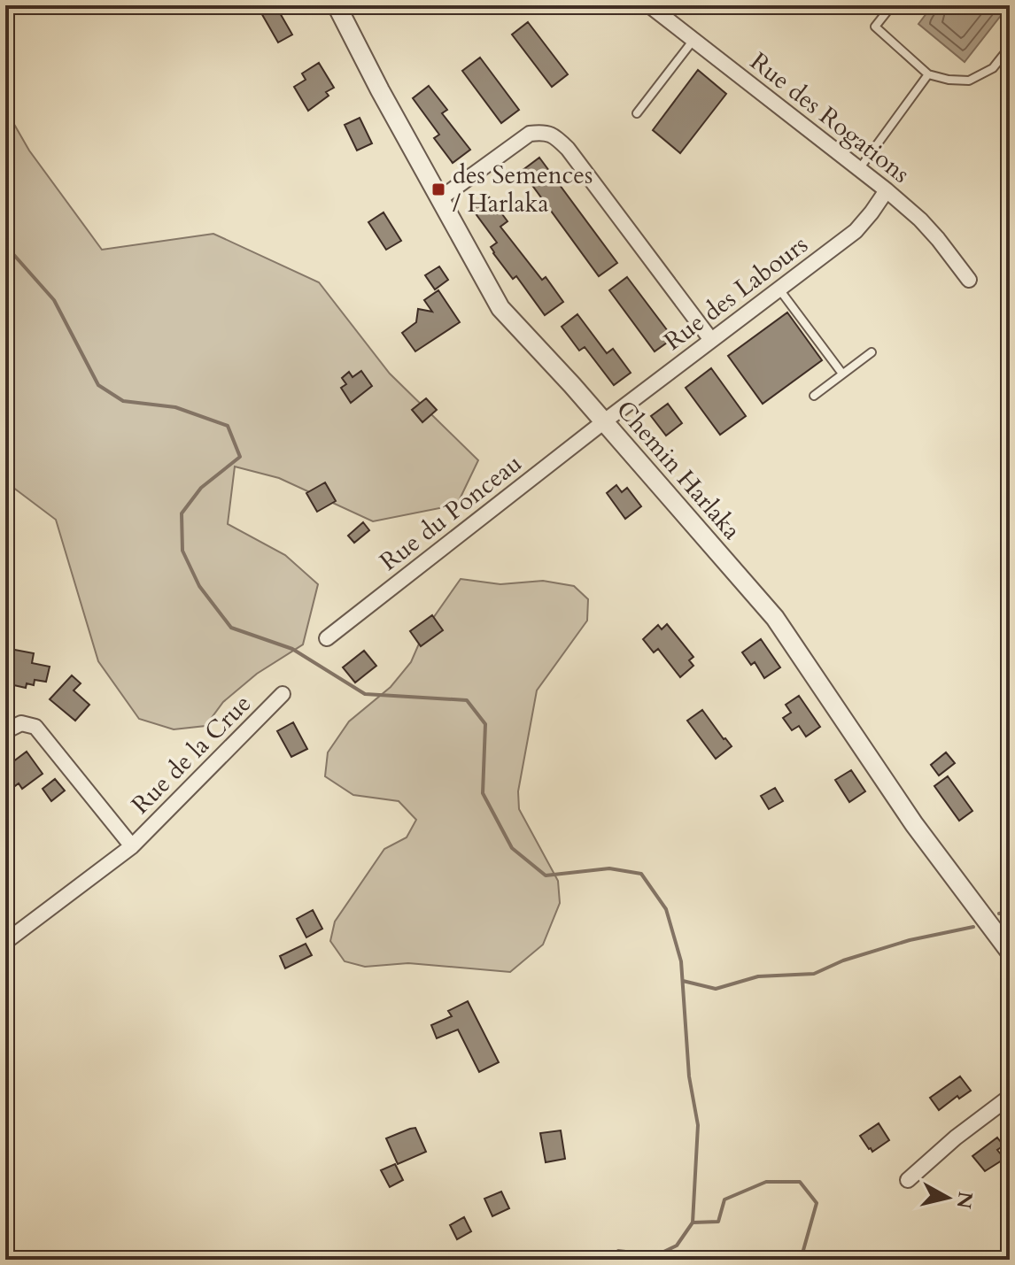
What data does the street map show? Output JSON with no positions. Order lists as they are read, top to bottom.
{
  "streets": {
    "street": [
      "Rue des Rogations",
      "Rue des Labours",
      "Chemin Harlaka",
      "Rue du Ponceau",
      "Rue de la Crue"
    ]
  },
  "crossings": [
    ["Rue des Rogations", "Rue des Labours"],
    ["Rue des Labours", "Chemin Harlaka"],
    ["Rue des Labours", "Rue du Ponceau"],
    ["Chemin Harlaka", "Rue du Ponceau"]
  ],
  "places": {
    "transit": ["des Semences / Harlaka"]
  },
  "north": "right"
}
